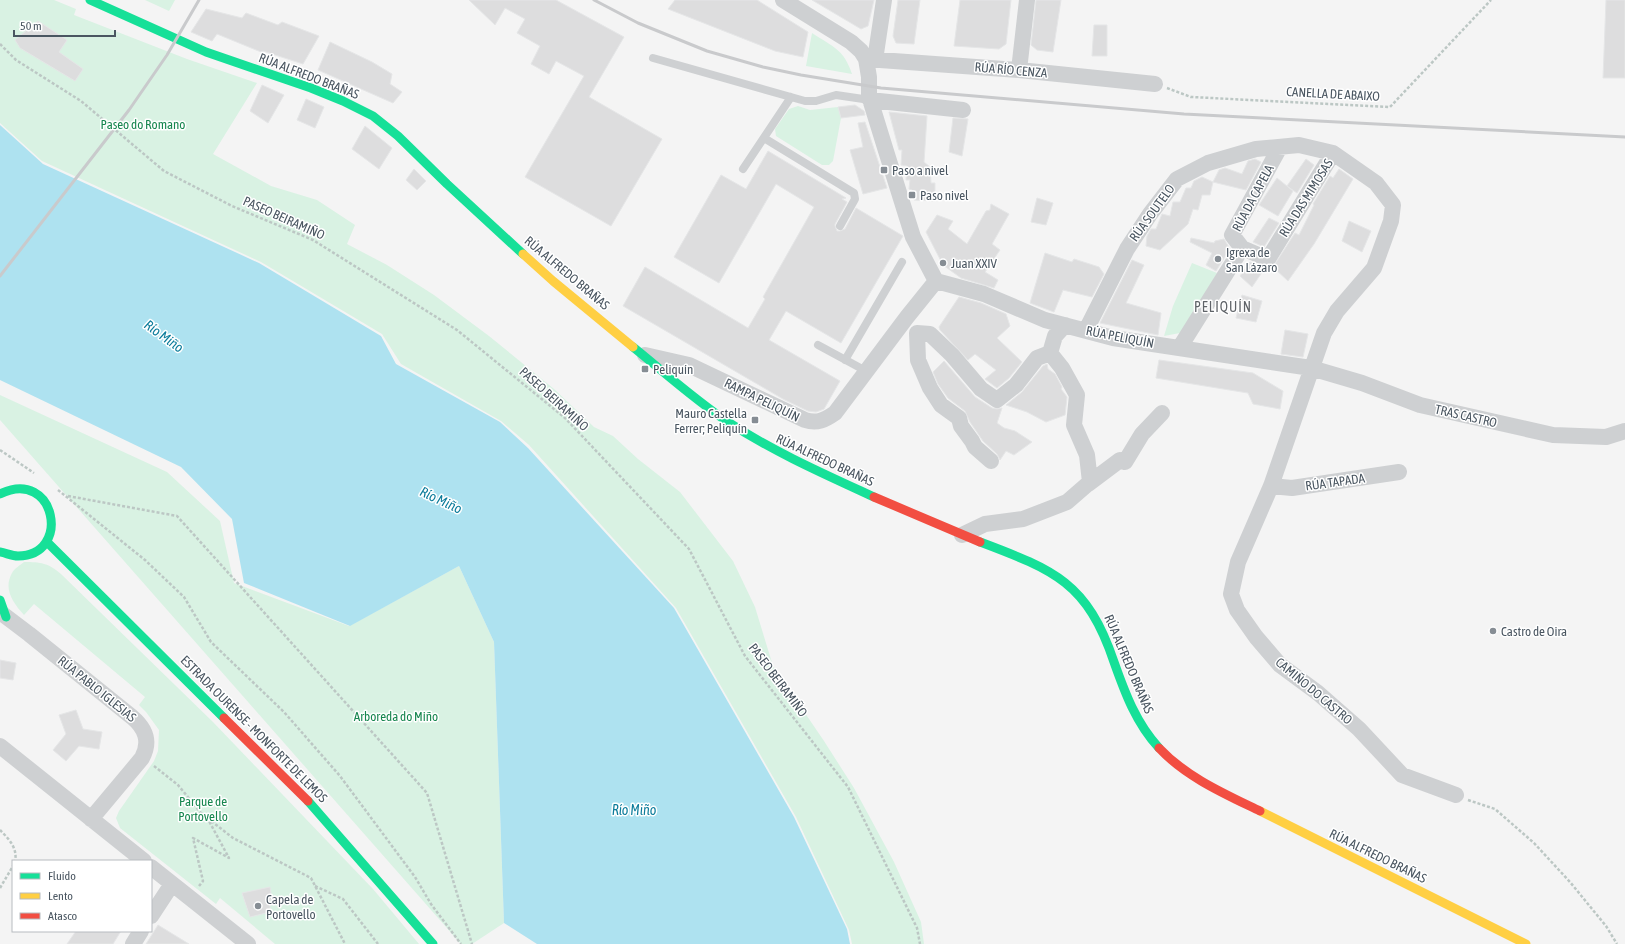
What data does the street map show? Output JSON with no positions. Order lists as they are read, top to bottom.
{
  "streets": {
    "main road": ["RÚA ALFREDO BRAÑAS", "ESTRADA OURENSE - MONFORTE DE LEMOS"],
    "street": [
      "RÚA RÍO CENZA",
      "RÚA DA CAPELA",
      "RÚA DAS MIMOSAS",
      "RÚA SOUTELO",
      "RÚA PELIQUÍN",
      "RAMPA PELIQUÍN",
      "TRAS CASTRO",
      "RÚA TAPADA",
      "RÚA PABLO IGLESIAS",
      "CAMIÑO DO CASTRO"
    ],
    "path": ["CANELLA DE ABAIXO", "PASEO BEIRAMIÑO"]
  },
  "crossings": [
    ["RÚA RÍO CENZA", "CANELLA DE ABAIXO"],
    ["RÚA ALFREDO BRAÑAS", "RAMPA PELIQUÍN"],
    ["RÚA DA CAPELA", "RÚA DAS MIMOSAS"],
    ["RÚA DA CAPELA", "RÚA SOUTELO"],
    ["RÚA DAS MIMOSAS", "RÚA SOUTELO"],
    ["RÚA SOUTELO", "RÚA PELIQUÍN"],
    ["RÚA SOUTELO", "TRAS CASTRO"],
    ["RÚA SOUTELO", "CAMIÑO DO CASTRO"],
    ["RÚA PELIQUÍN", "RAMPA PELIQUÍN"],
    ["RÚA PELIQUÍN", "TRAS CASTRO"],
    ["RÚA PELIQUÍN", "CAMIÑO DO CASTRO"],
    ["TRAS CASTRO", "CAMIÑO DO CASTRO"],
    ["RÚA TAPADA", "CAMIÑO DO CASTRO"]
  ],
  "districts": ["PELIQUÍN"],
  "water": ["Río Miño"],
  "parks": ["Paseo do Romano", "Arboreda do Miño", "Parque de Portovello"],
  "places": {
    "transit": [
      "Paso a nivel",
      "Paso nivel",
      "Peliquín",
      "Mauro Castella Ferrer; Peliquín"
    ],
    "other": [
      "Igrexa de San Lázaro",
      "Juan XXIV",
      "Castro de Oira",
      "Capela de Portovello"
    ]
  },
  "legend": ["Fluido", "Lento", "Atasco"],
  "scale_bar": "50 m"
}
